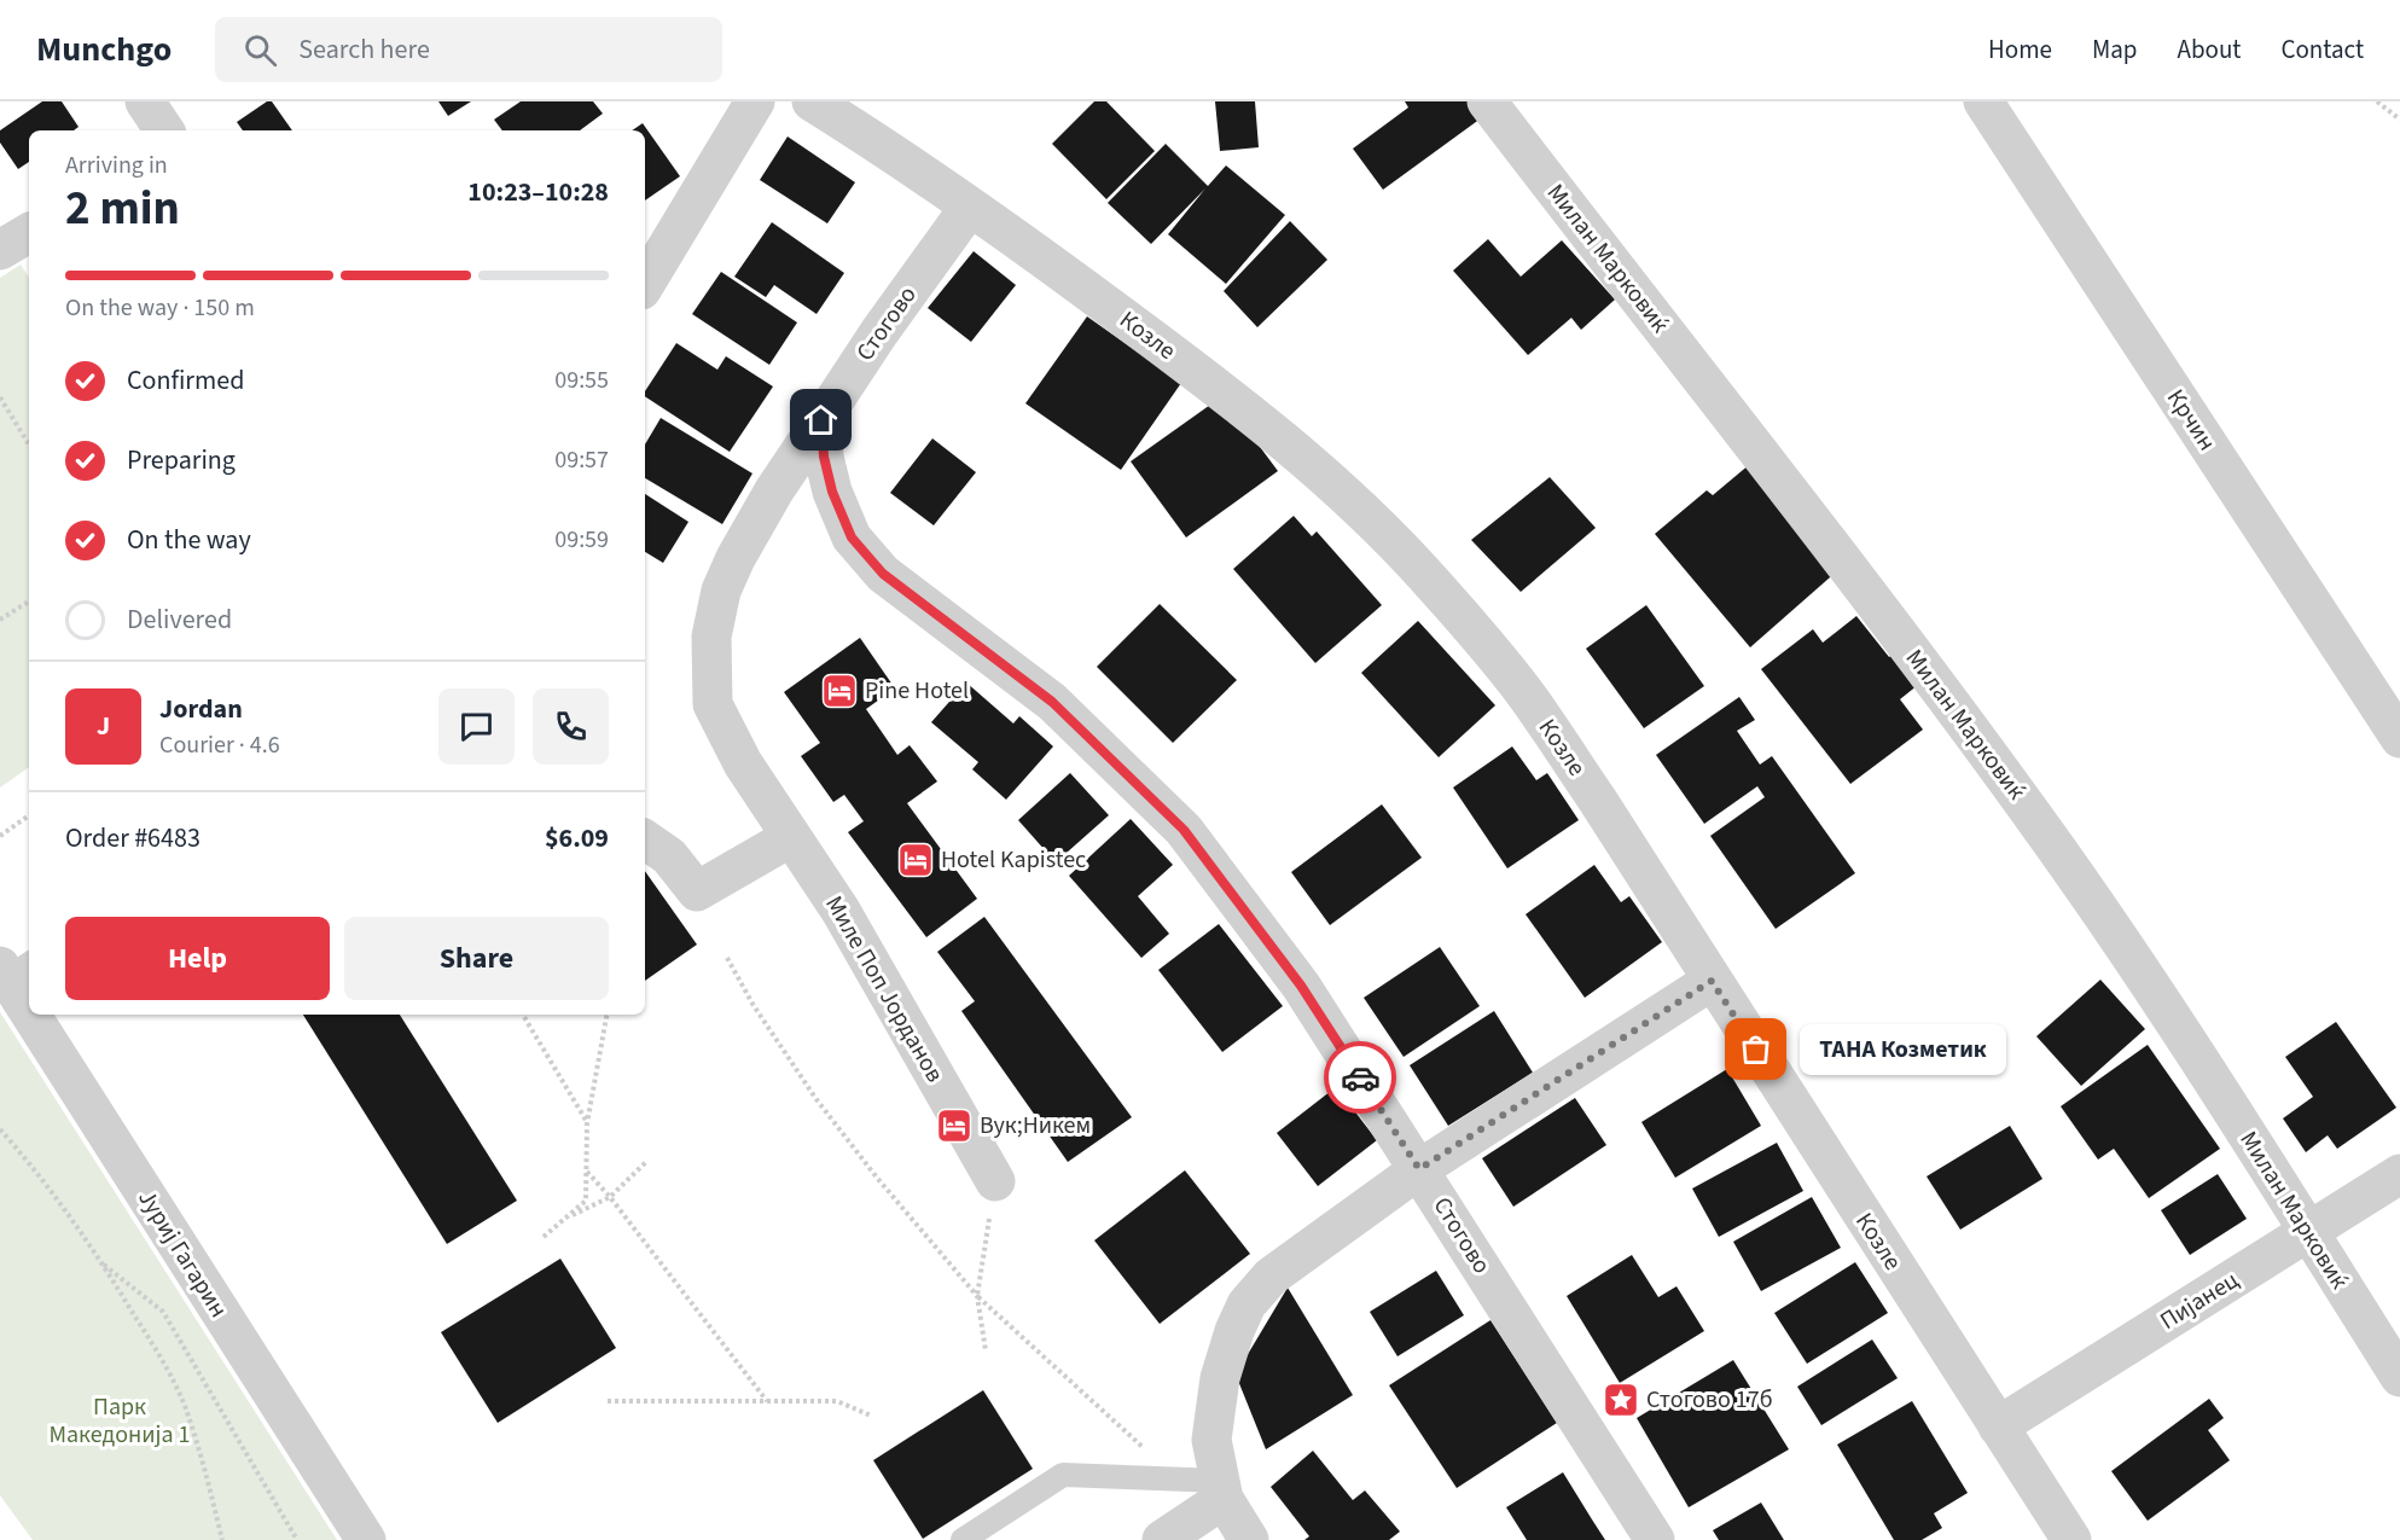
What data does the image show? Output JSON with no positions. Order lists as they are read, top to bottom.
{
  "streets": {
    "street": [
      "Милан Марковиќ",
      "Стогово",
      "Козле",
      "Крчин",
      "Миле Поп Јорданов",
      "Јуриј Гагарин",
      "Пијанец"
    ]
  },
  "crossings": [
    ["Милан Марковиќ", "Пијанец"],
    ["Стогово", "Козле"],
    ["Стогово", "Миле Поп Јорданов"],
    ["Козле", "Пијанец"]
  ],
  "parks": ["Парк Македонија 1"],
  "places": {
    "hotel": ["Pine Hotel", "Hotel Kapistec", "Вук;Никем"],
    "other": ["ТАНА Козметик"],
    "place": ["Стогово 17б"]
  },
  "page": {
    "header": "Munchgo",
    "search": "Search here",
    "nav": [
      "Home",
      "Map",
      "About",
      "Contact"
    ],
    "heading": ["2 min", "Arriving in", "10:23–10:28"],
    "panel": [
      "Jordan",
      "Courier · 4.6",
      "Order #6483",
      "$6.09"
    ],
    "bar": "On the way · 150 m",
    "list": [
      ["Confirmed", "09:55"],
      ["Preparing", "09:57"],
      ["On the way", "09:59"],
      "Delivered"
    ],
    "round": "J",
    "buttons": ["Help", "Share"],
    "bubble": "ТАНА Козметик"
  }
}
